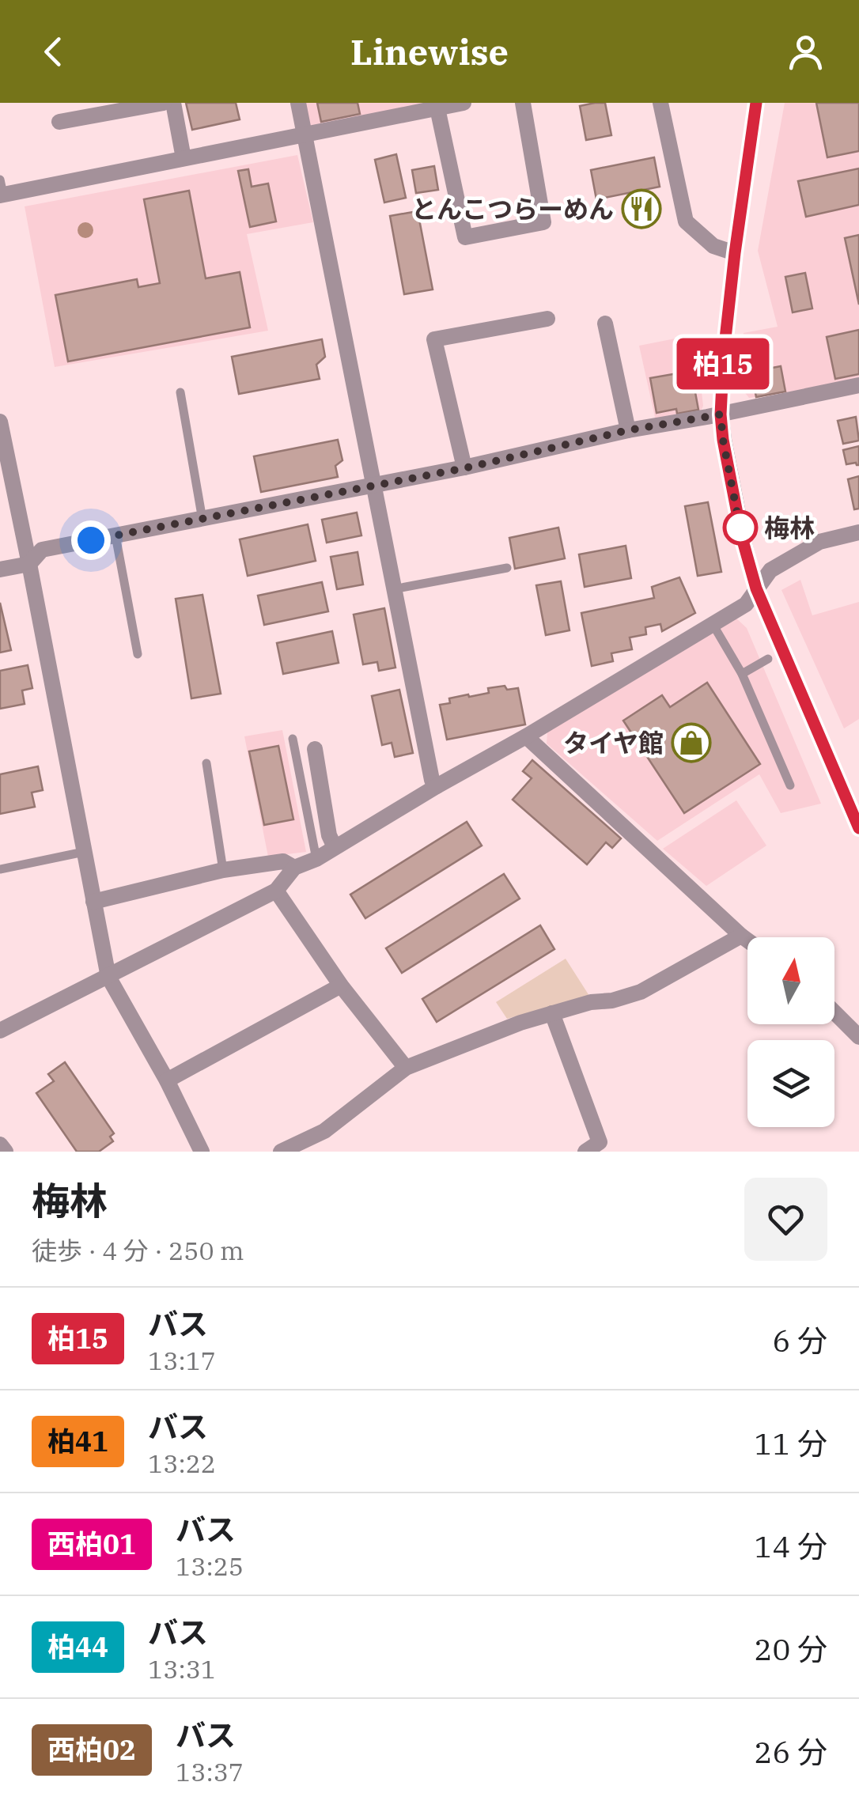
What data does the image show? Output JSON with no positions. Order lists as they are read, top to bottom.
{
  "places": {
    "restaurant": ["とんこつらーめん"],
    "other": ["梅林"],
    "shop": ["タイヤ館"]
  },
  "lines": ["bus line 柏15"],
  "north": "top",
  "page": {
    "header": "Linewise",
    "on_map": "柏15",
    "heading": ["梅林", "徒歩 · 4 分 · 250 m"],
    "list": [
      {
        "mark": "柏15",
        "name": "バス",
        "note": "13:17",
        "value": "6 分"
      },
      {
        "mark": "柏41",
        "name": "バス",
        "note": "13:22",
        "value": "11 分"
      },
      {
        "mark": "西柏01",
        "name": "バス",
        "note": "13:25",
        "value": "14 分"
      },
      {
        "mark": "柏44",
        "name": "バス",
        "note": "13:31",
        "value": "20 分"
      },
      {
        "mark": "西柏02",
        "name": "バス",
        "note": "13:37",
        "value": "26 分"
      }
    ]
  }
}
